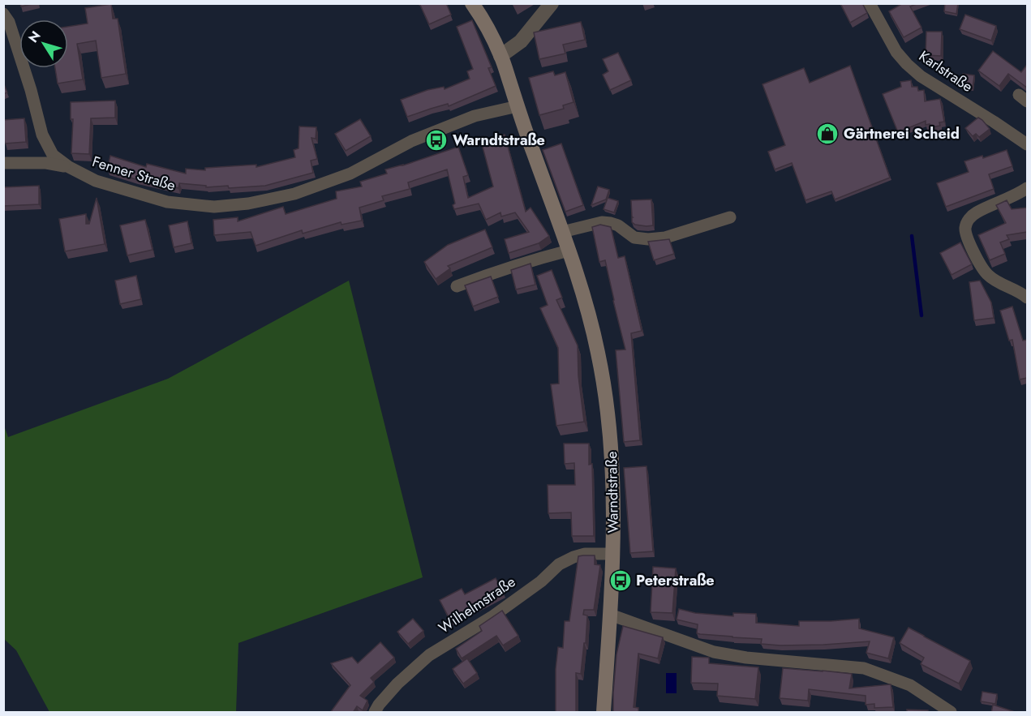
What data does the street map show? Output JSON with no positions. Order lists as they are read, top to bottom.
{
  "streets": {
    "main road": ["Warndtstraße"],
    "street": ["Karlstraße", "Fenner Straße", "Wilhelmstraße"]
  },
  "crossings": [
    ["Fenner Straße", "Warndtstraße"],
    ["Warndtstraße", "Wilhelmstraße"]
  ],
  "places": {
    "shop": ["Gärtnerei Scheid"],
    "bus stop": ["Warndtstraße", "Peterstraße"]
  },
  "north": "top left"
}
